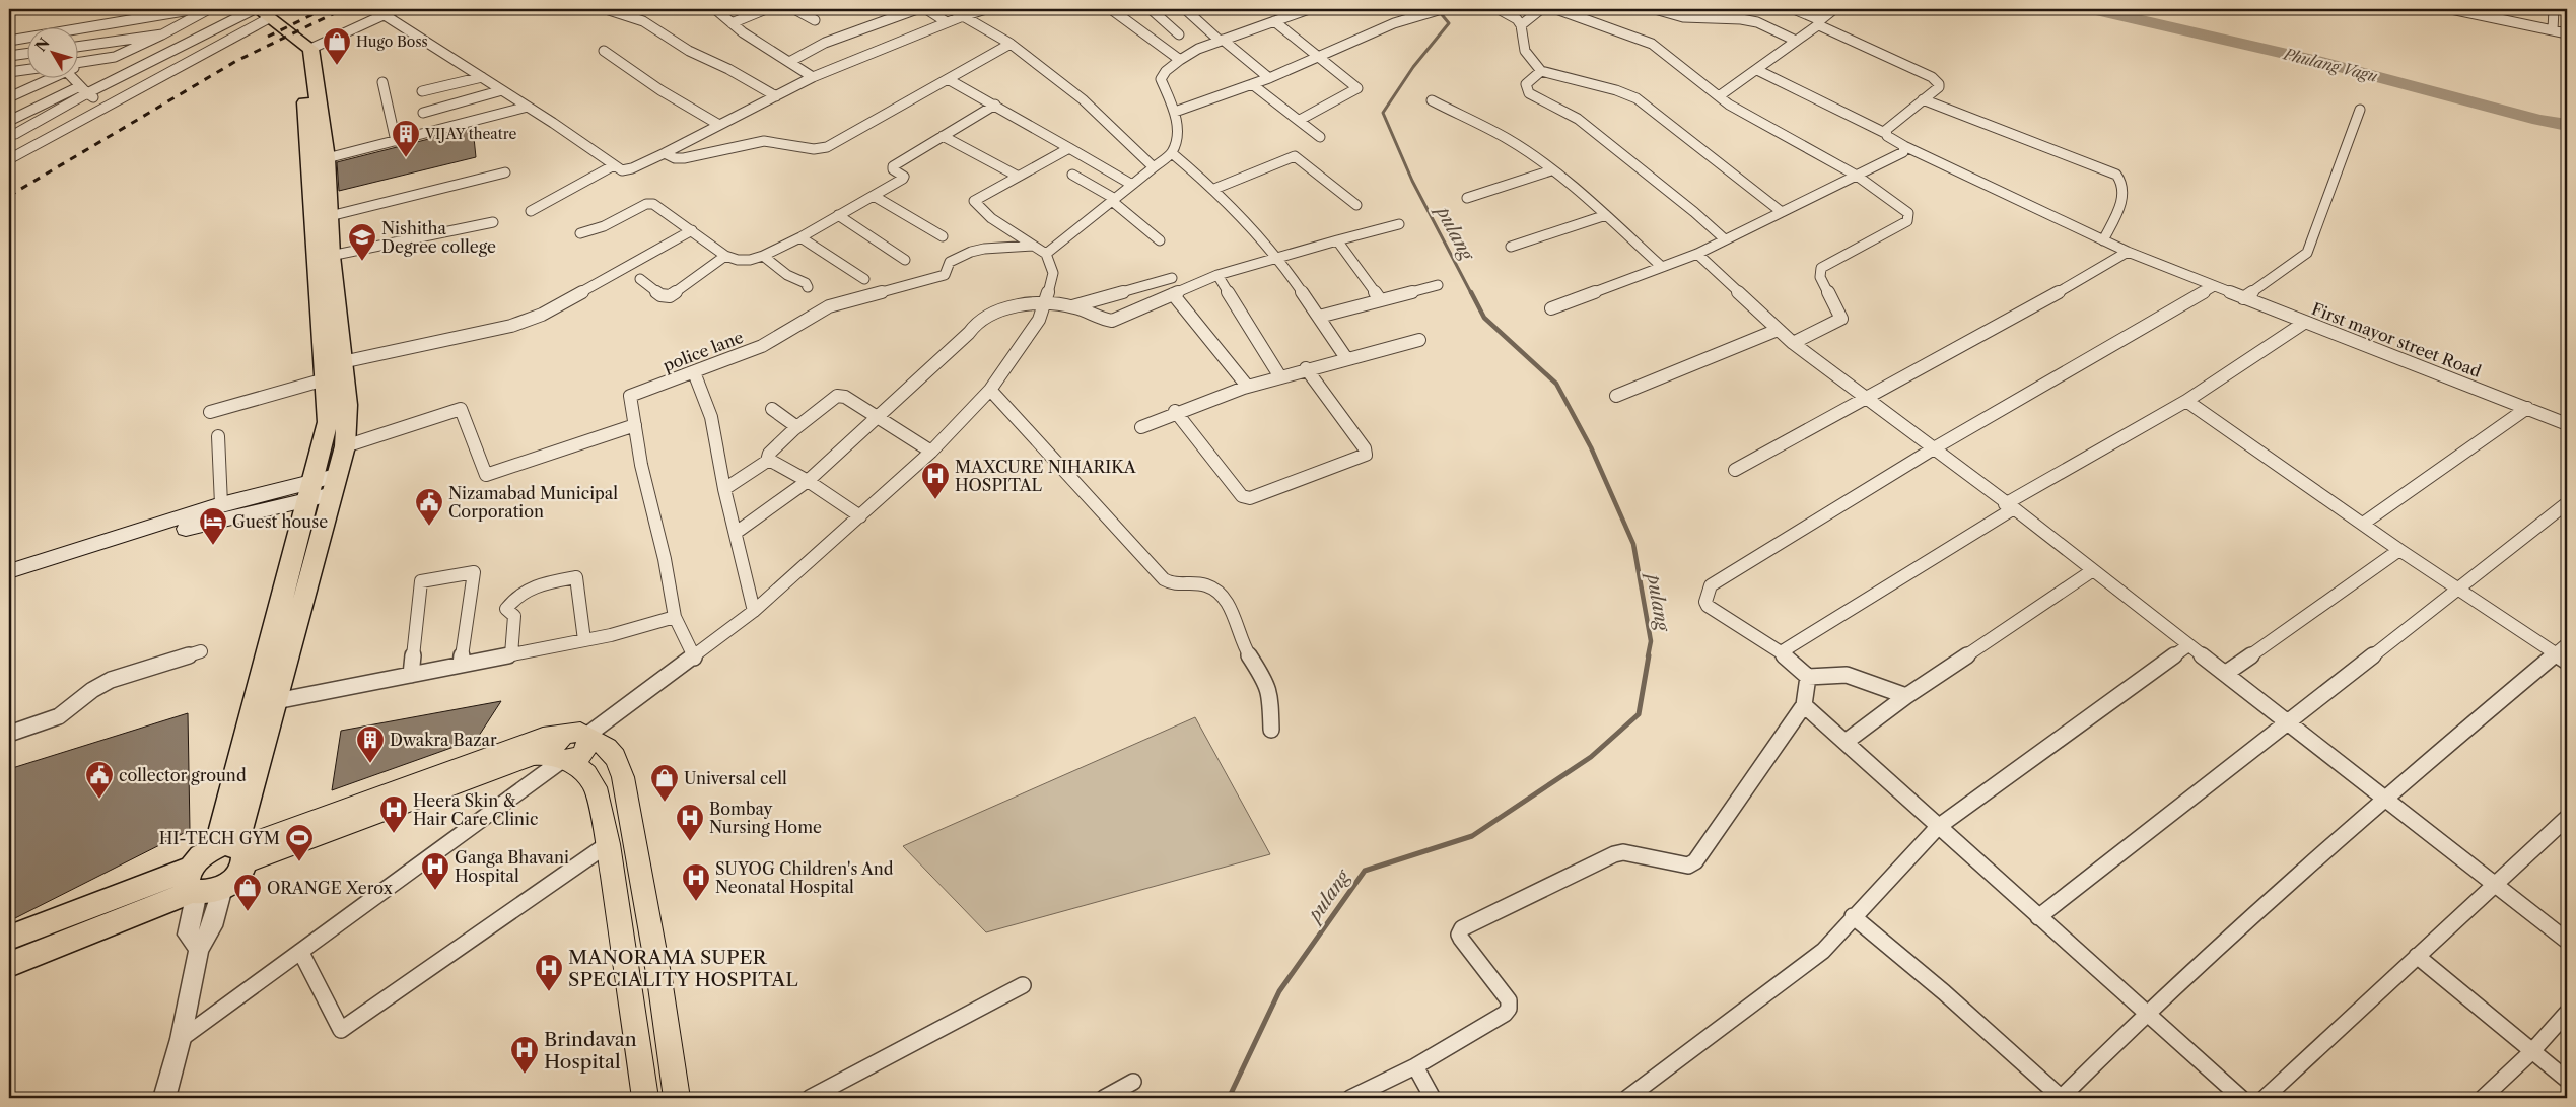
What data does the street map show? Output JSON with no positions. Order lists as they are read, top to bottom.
{
  "streets": {
    "street": ["First mayor street Road", "police lane"]
  },
  "water": ["Phulang Vagu", "pulang"],
  "places": {
    "shop": ["Hugo Boss", "Universal cell", "ORANGE Xerox"],
    "building": ["VIJAY theatre", "Dwakra Bazar"],
    "school or university": ["Nishitha Degree college"],
    "hospital": [
      "MAXCURE NIHARIKA HOSPITAL",
      "Heera Skin & Hair Care Clinic",
      "Bombay Nursing Home",
      "Ganga Bhavani Hospital",
      "SUYOG Children's And Neonatal Hospital",
      "MANORAMA SUPER SPECIALITY HOSPITAL",
      "Brindavan Hospital"
    ],
    "public building": ["Nizamabad Municipal Corporation", "collector ground"],
    "hotel": ["Guest house"],
    "sports": ["HI-TECH GYM"]
  },
  "north": "top left"
}
